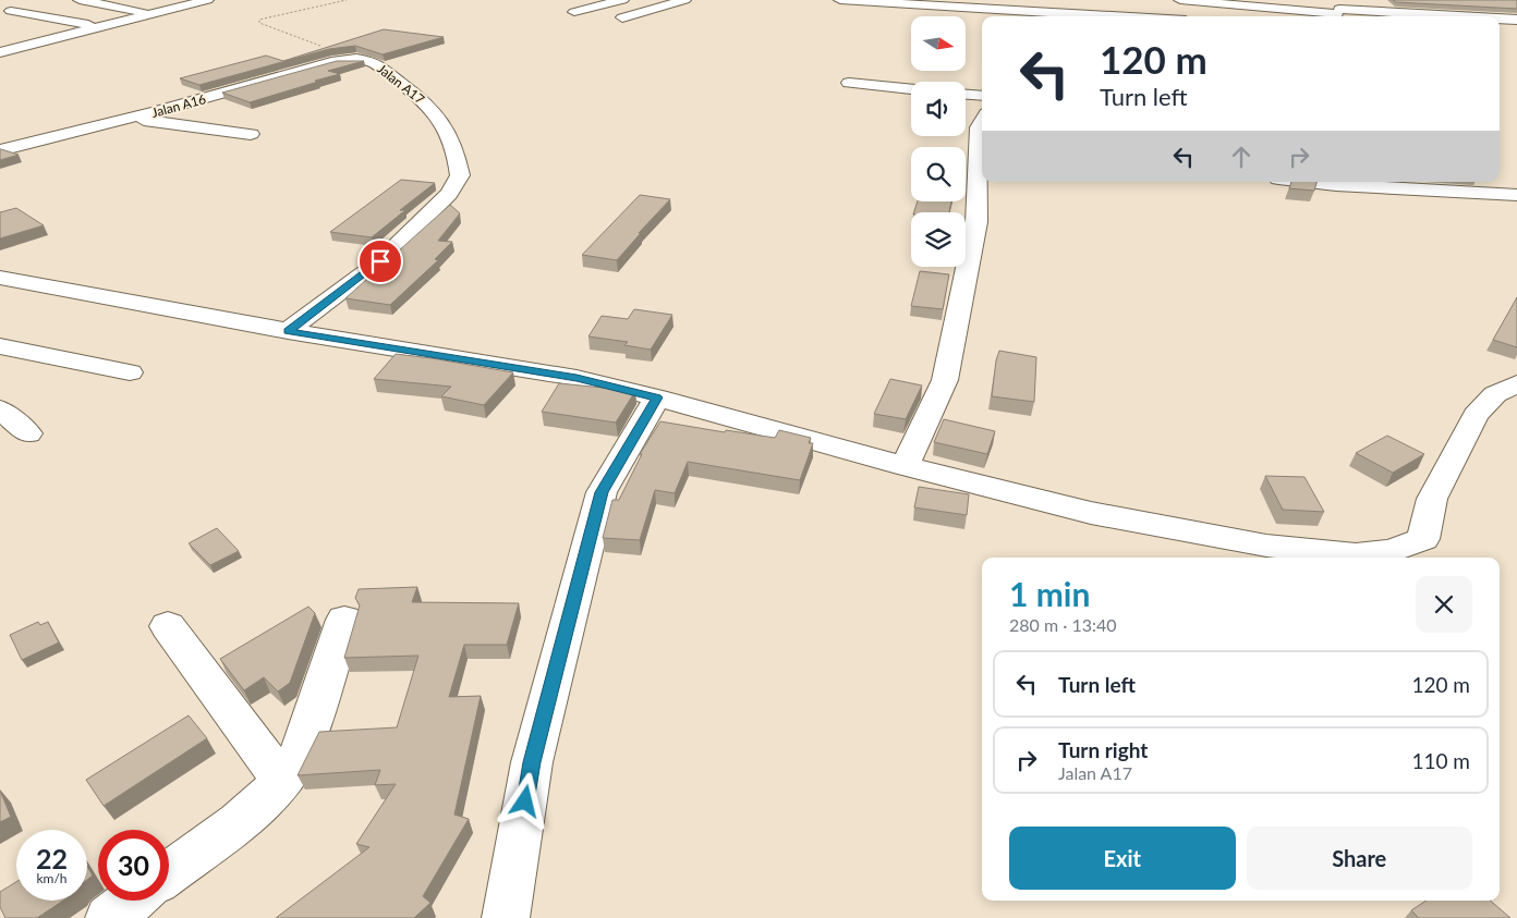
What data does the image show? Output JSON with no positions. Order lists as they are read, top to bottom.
{
  "streets": {
    "street": ["Jalan A17", "Jalan A16"]
  },
  "crossings": [
    ["Jalan A17", "Jalan A16"]
  ],
  "north": "right",
  "page": {
    "turn": ["120 m", "Turn left"],
    "heading": ["1 min", "280 m · 13:40"],
    "list": [
      {
        "name": "Turn left",
        "value": "120 m"
      },
      {
        "name": "Turn right",
        "note": "Jalan A17",
        "value": "110 m"
      }
    ],
    "buttons": ["Exit", "Share"],
    "speed": "22 km/h",
    "limit": "30"
  }
}
